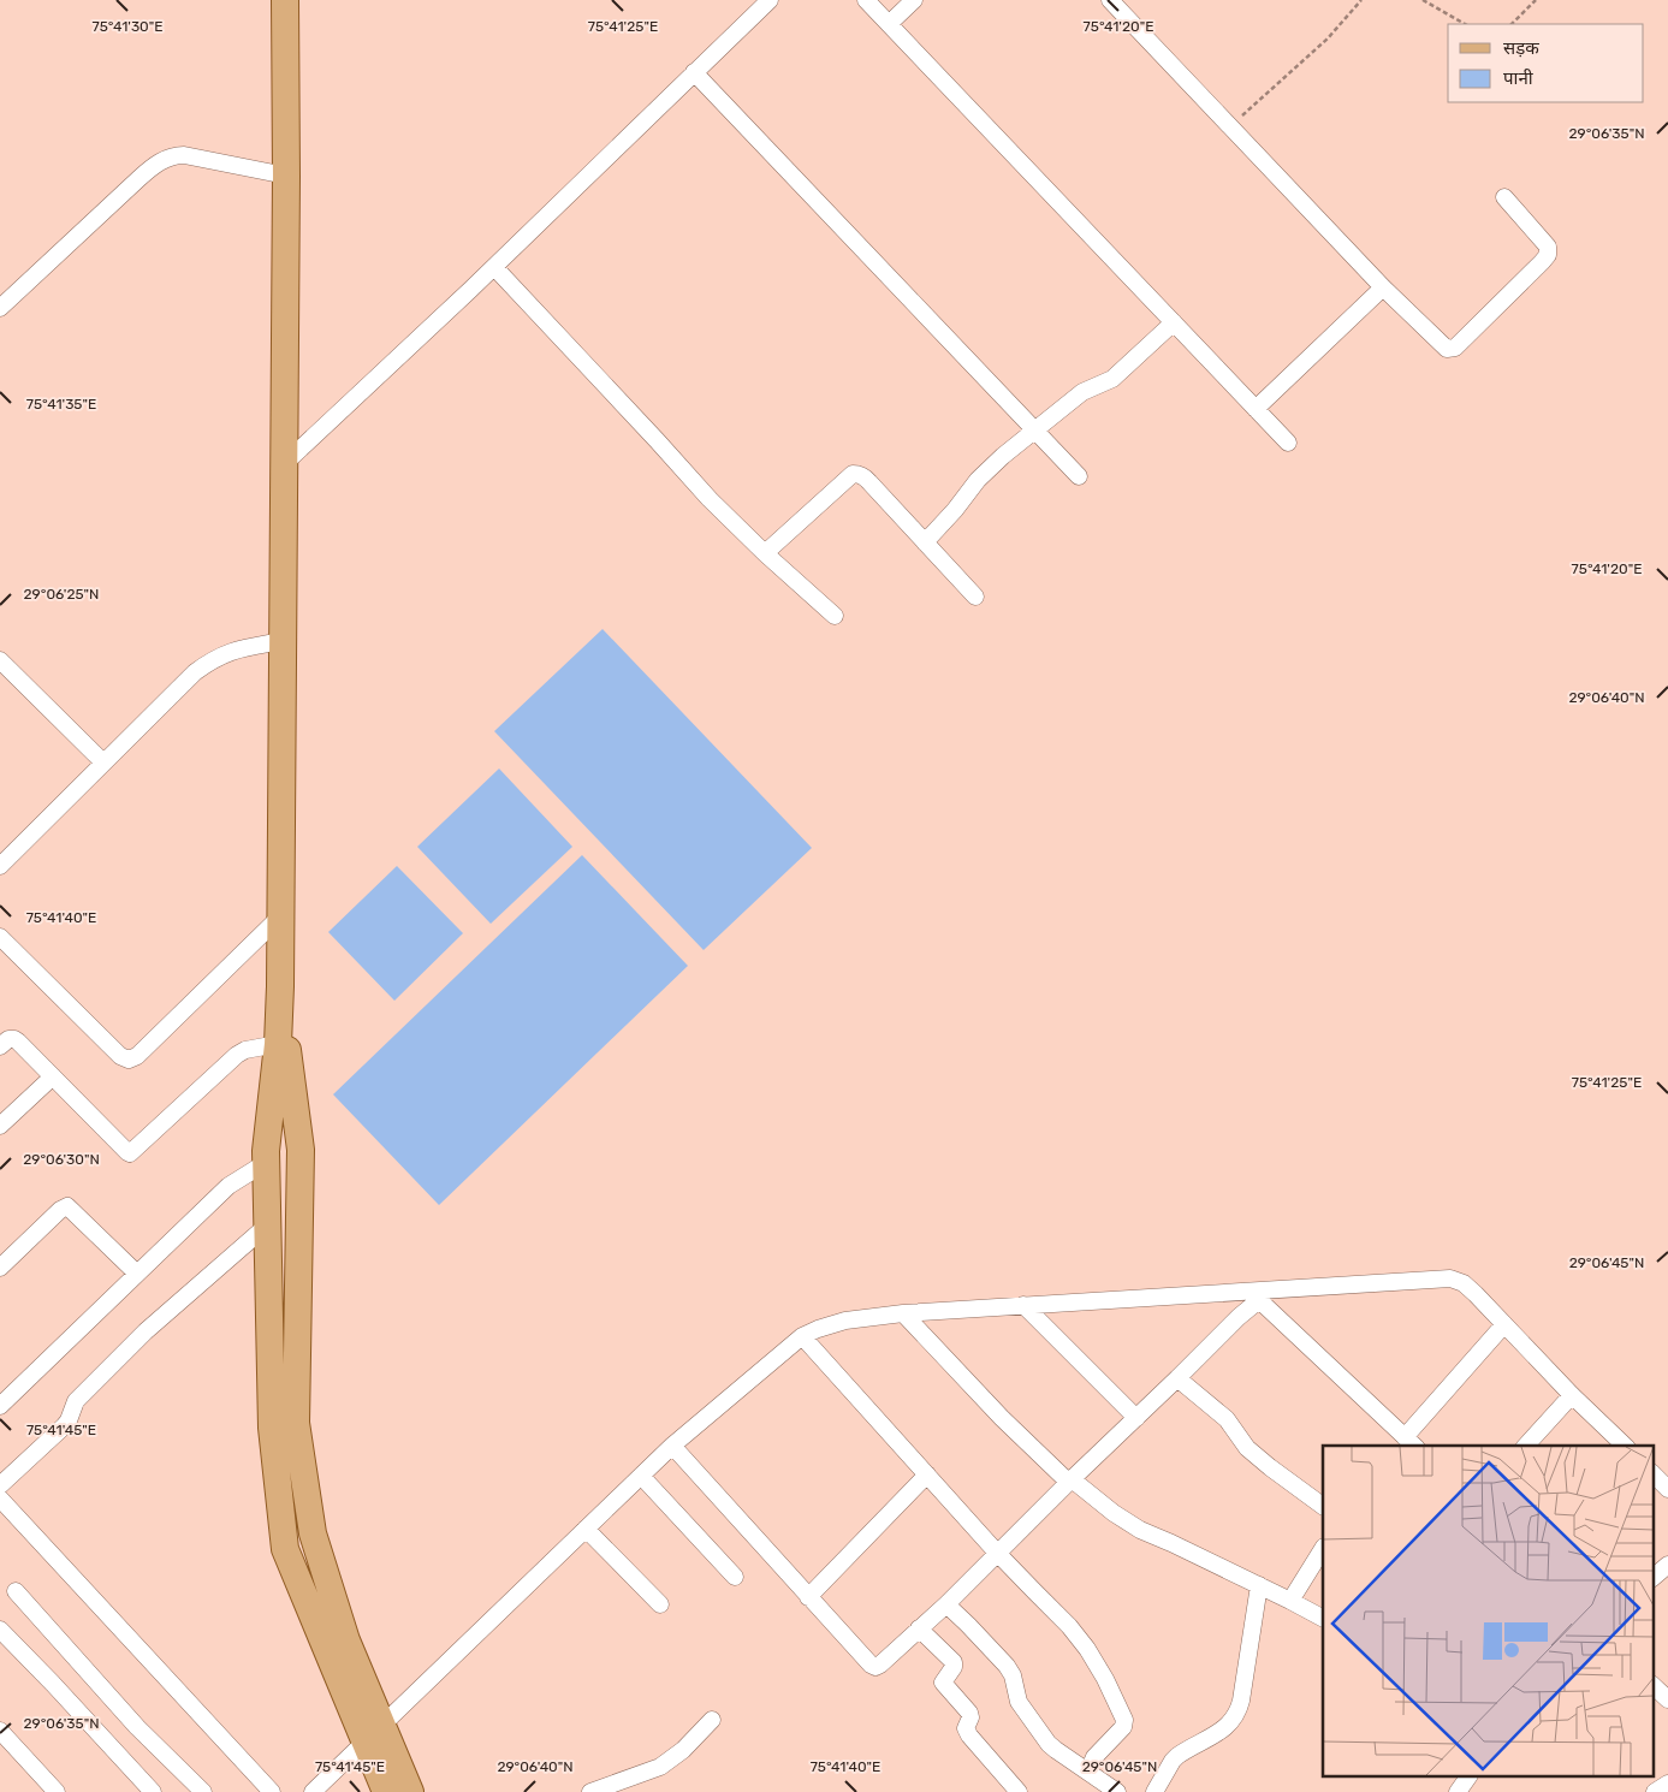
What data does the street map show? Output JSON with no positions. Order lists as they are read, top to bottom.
{
  "legend": ["सड़क", "पानी"],
  "coordinates": [
    "75°41'30\"E",
    "75°41'25\"E",
    "75°41'20\"E",
    "29°06'35\"N",
    "75°41'35\"E",
    "29°06'25\"N",
    "29°06'40\"N",
    "75°41'40\"E",
    "29°06'30\"N",
    "29°06'45\"N",
    "75°41'45\"E"
  ]
}
